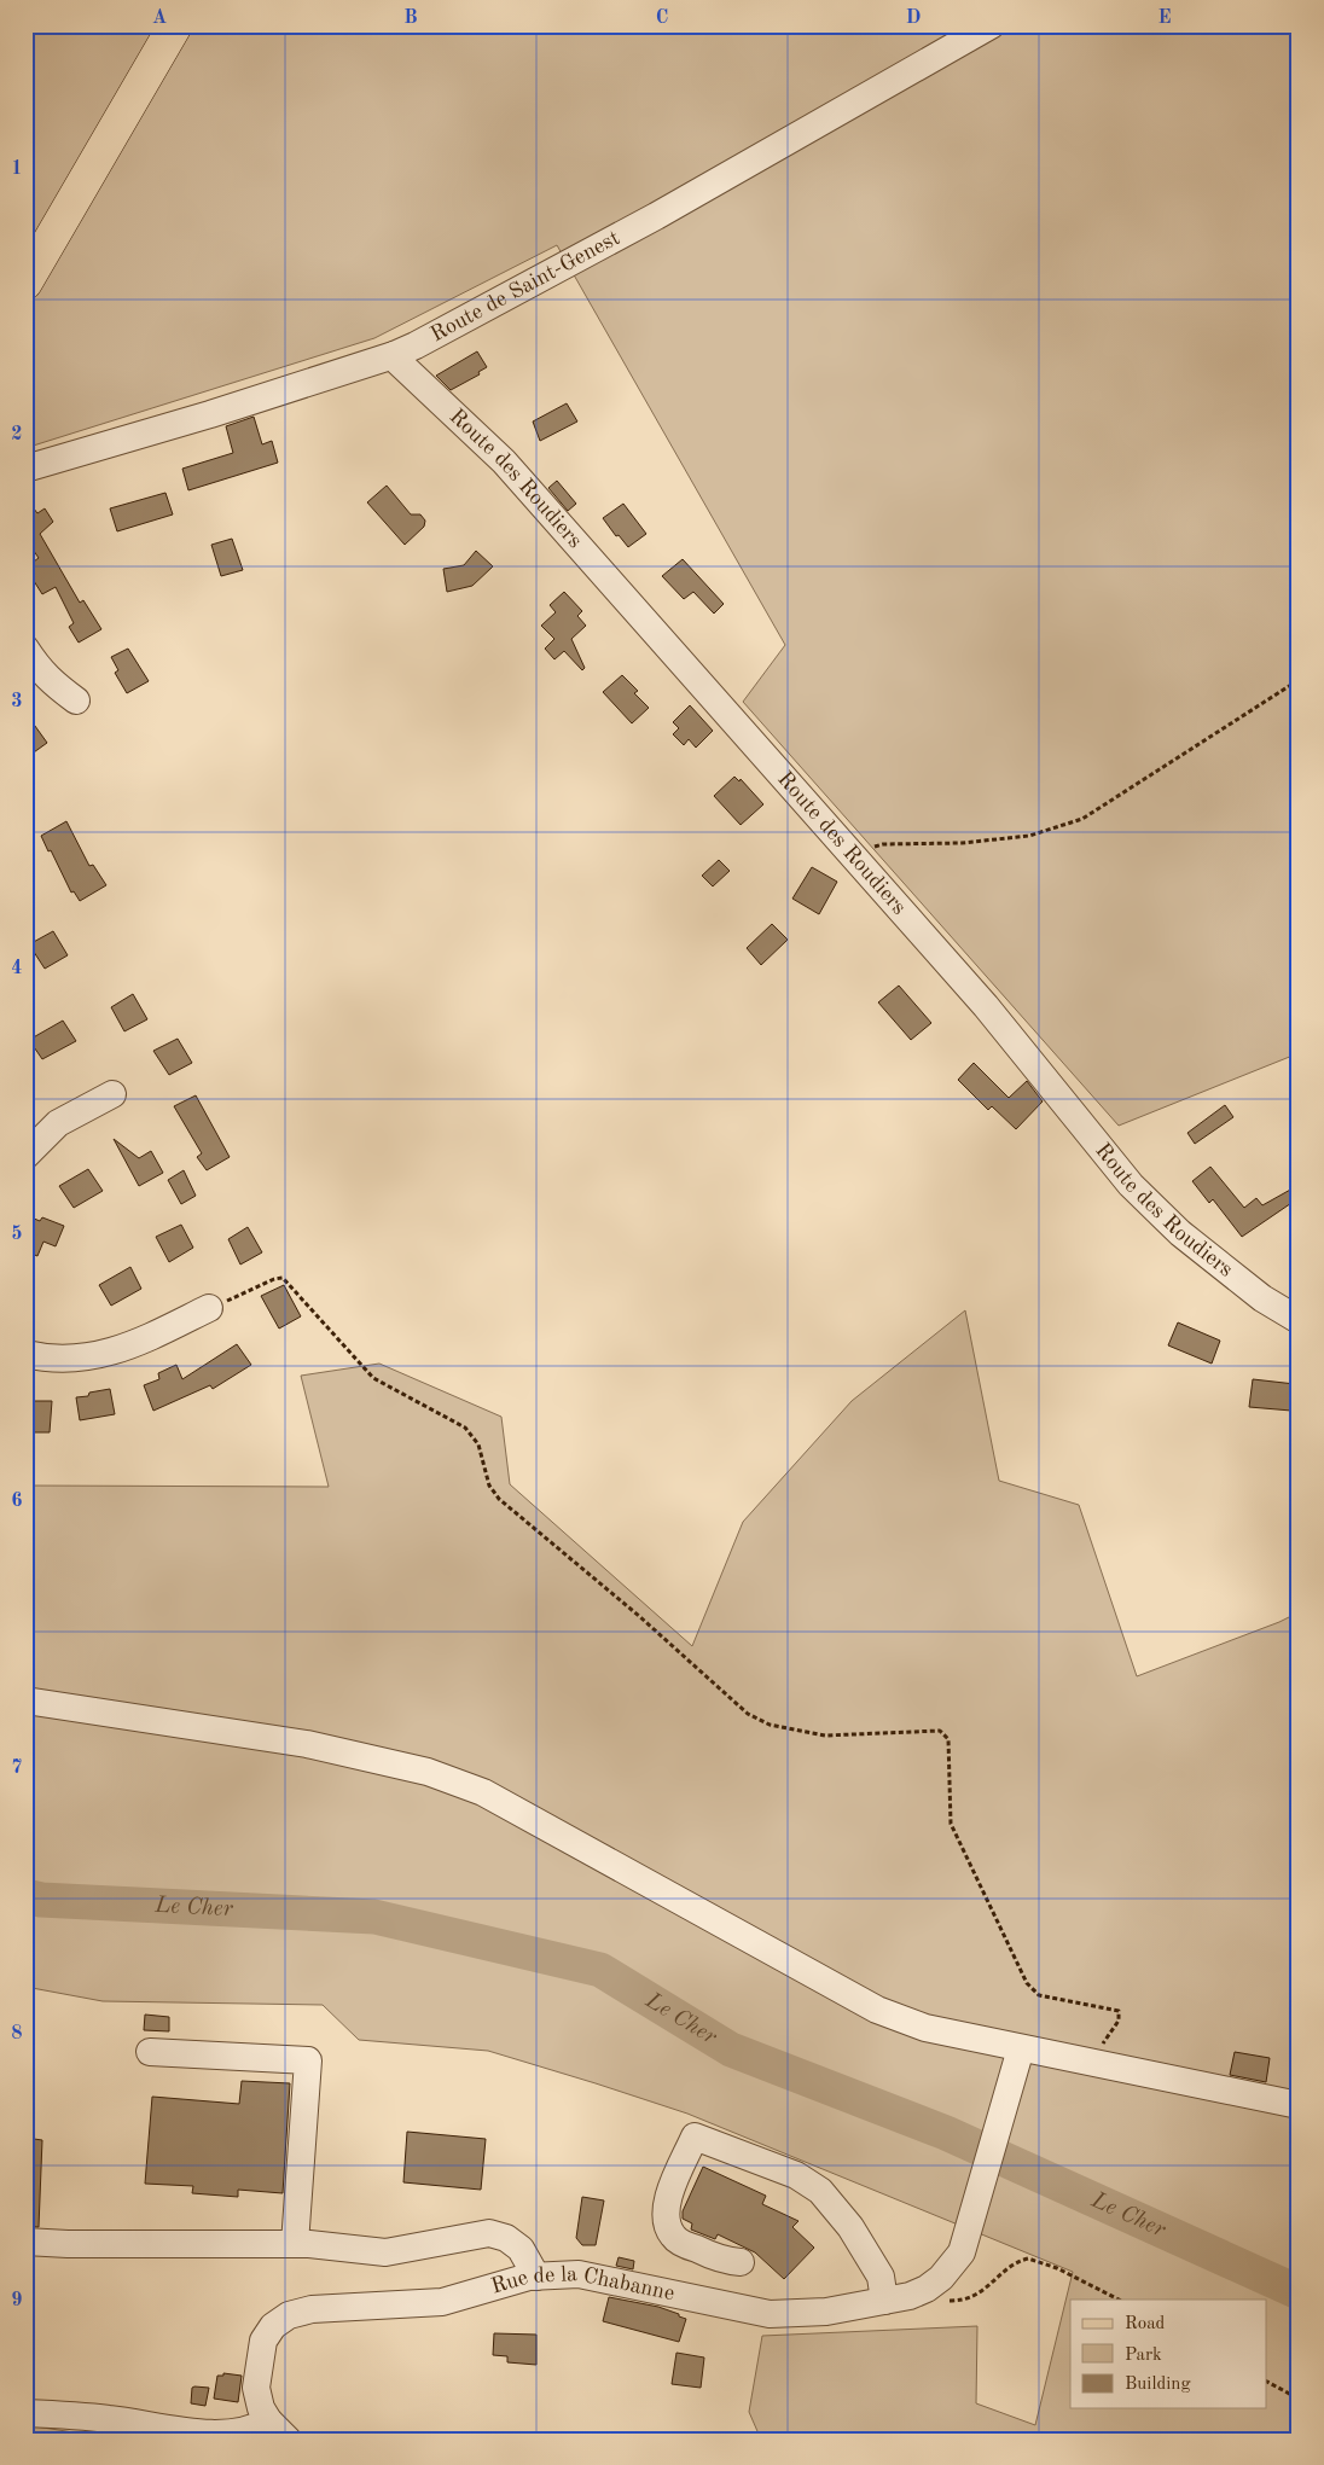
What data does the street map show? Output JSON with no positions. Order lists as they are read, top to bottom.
{
  "streets": {
    "street": ["Route de Saint-Genest", "Route des Roudiers", "Rue de la Chabanne"]
  },
  "crossings": [
    ["Route de Saint-Genest", "Route des Roudiers"]
  ],
  "water": ["Le Cher"],
  "legend": ["Road", "Park", "Building"],
  "grid": {
    "columns": [
      "A",
      "B",
      "C",
      "D",
      "E"
    ],
    "rows": [
      "1",
      "2",
      "3",
      "4",
      "5",
      "6",
      "7",
      "8",
      "9"
    ]
  }
}
